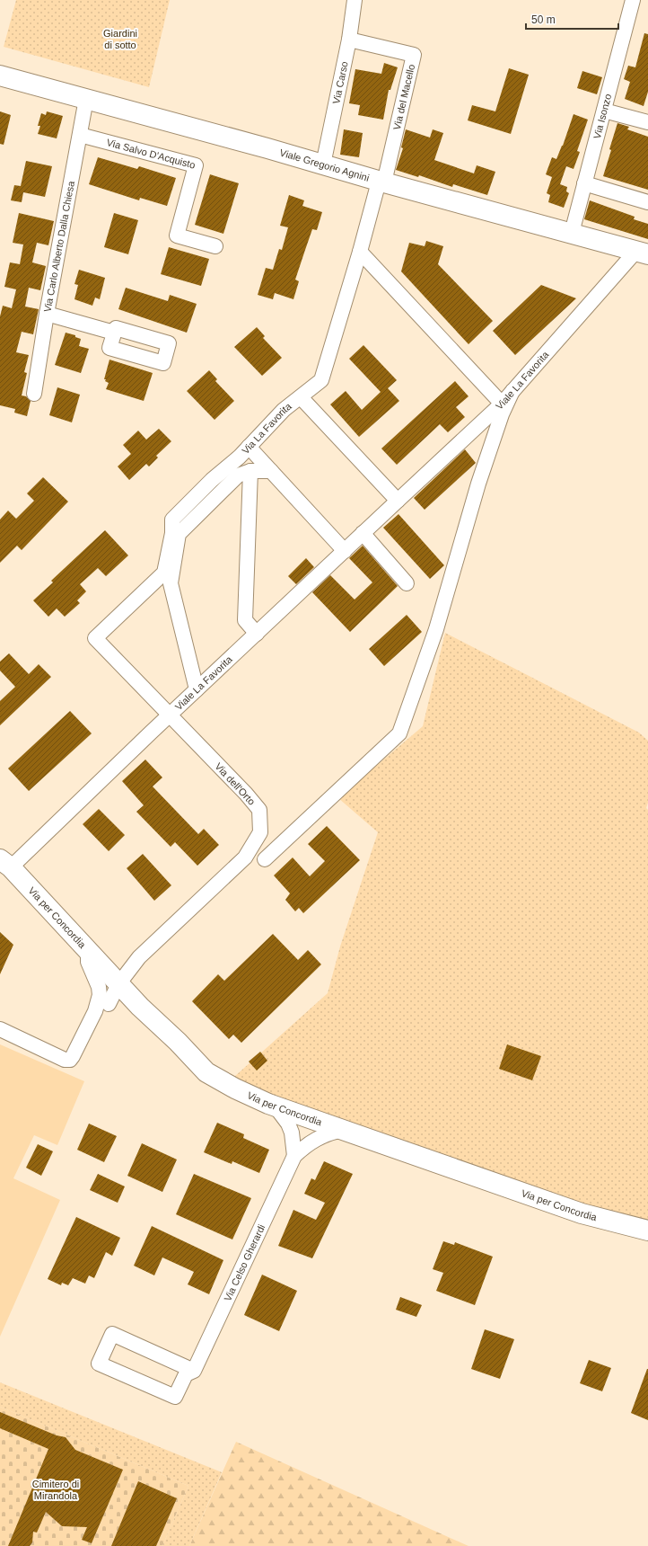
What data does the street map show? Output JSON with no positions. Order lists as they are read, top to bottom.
{
  "streets": {
    "main road": ["Viale Gregorio Agnini", "Via per Concordia"],
    "street": [
      "Via Carso",
      "Via del Macello",
      "Via Isonzo",
      "Via Salvo D'Acquisto",
      "Via Carlo Alberto Dalla Chiesa",
      "Viale La Favorita",
      "Via La Favorita",
      "Via dell'Orto",
      "Via Celso Gherardi"
    ]
  },
  "crossings": [
    ["Via Carso", "Via del Macello"],
    ["Via Carso", "Viale Gregorio Agnini"],
    ["Via del Macello", "Viale Gregorio Agnini"],
    ["Via del Macello", "Via La Favorita"],
    ["Via Isonzo", "Viale Gregorio Agnini"],
    ["Via Salvo D'Acquisto", "Via Carlo Alberto Dalla Chiesa"],
    ["Viale Gregorio Agnini", "Via Carlo Alberto Dalla Chiesa"],
    ["Viale Gregorio Agnini", "Viale La Favorita"],
    ["Viale Gregorio Agnini", "Via La Favorita"],
    ["Viale La Favorita", "Via dell'Orto"],
    ["Viale La Favorita", "Via per Concordia"],
    ["Via La Favorita", "Via dell'Orto"],
    ["Via dell'Orto", "Via per Concordia"],
    ["Via per Concordia", "Via Celso Gherardi"]
  ],
  "parks": ["Giardini di sotto", "Cimitero di Mirandola"],
  "scale_bar": "50 m"
}
